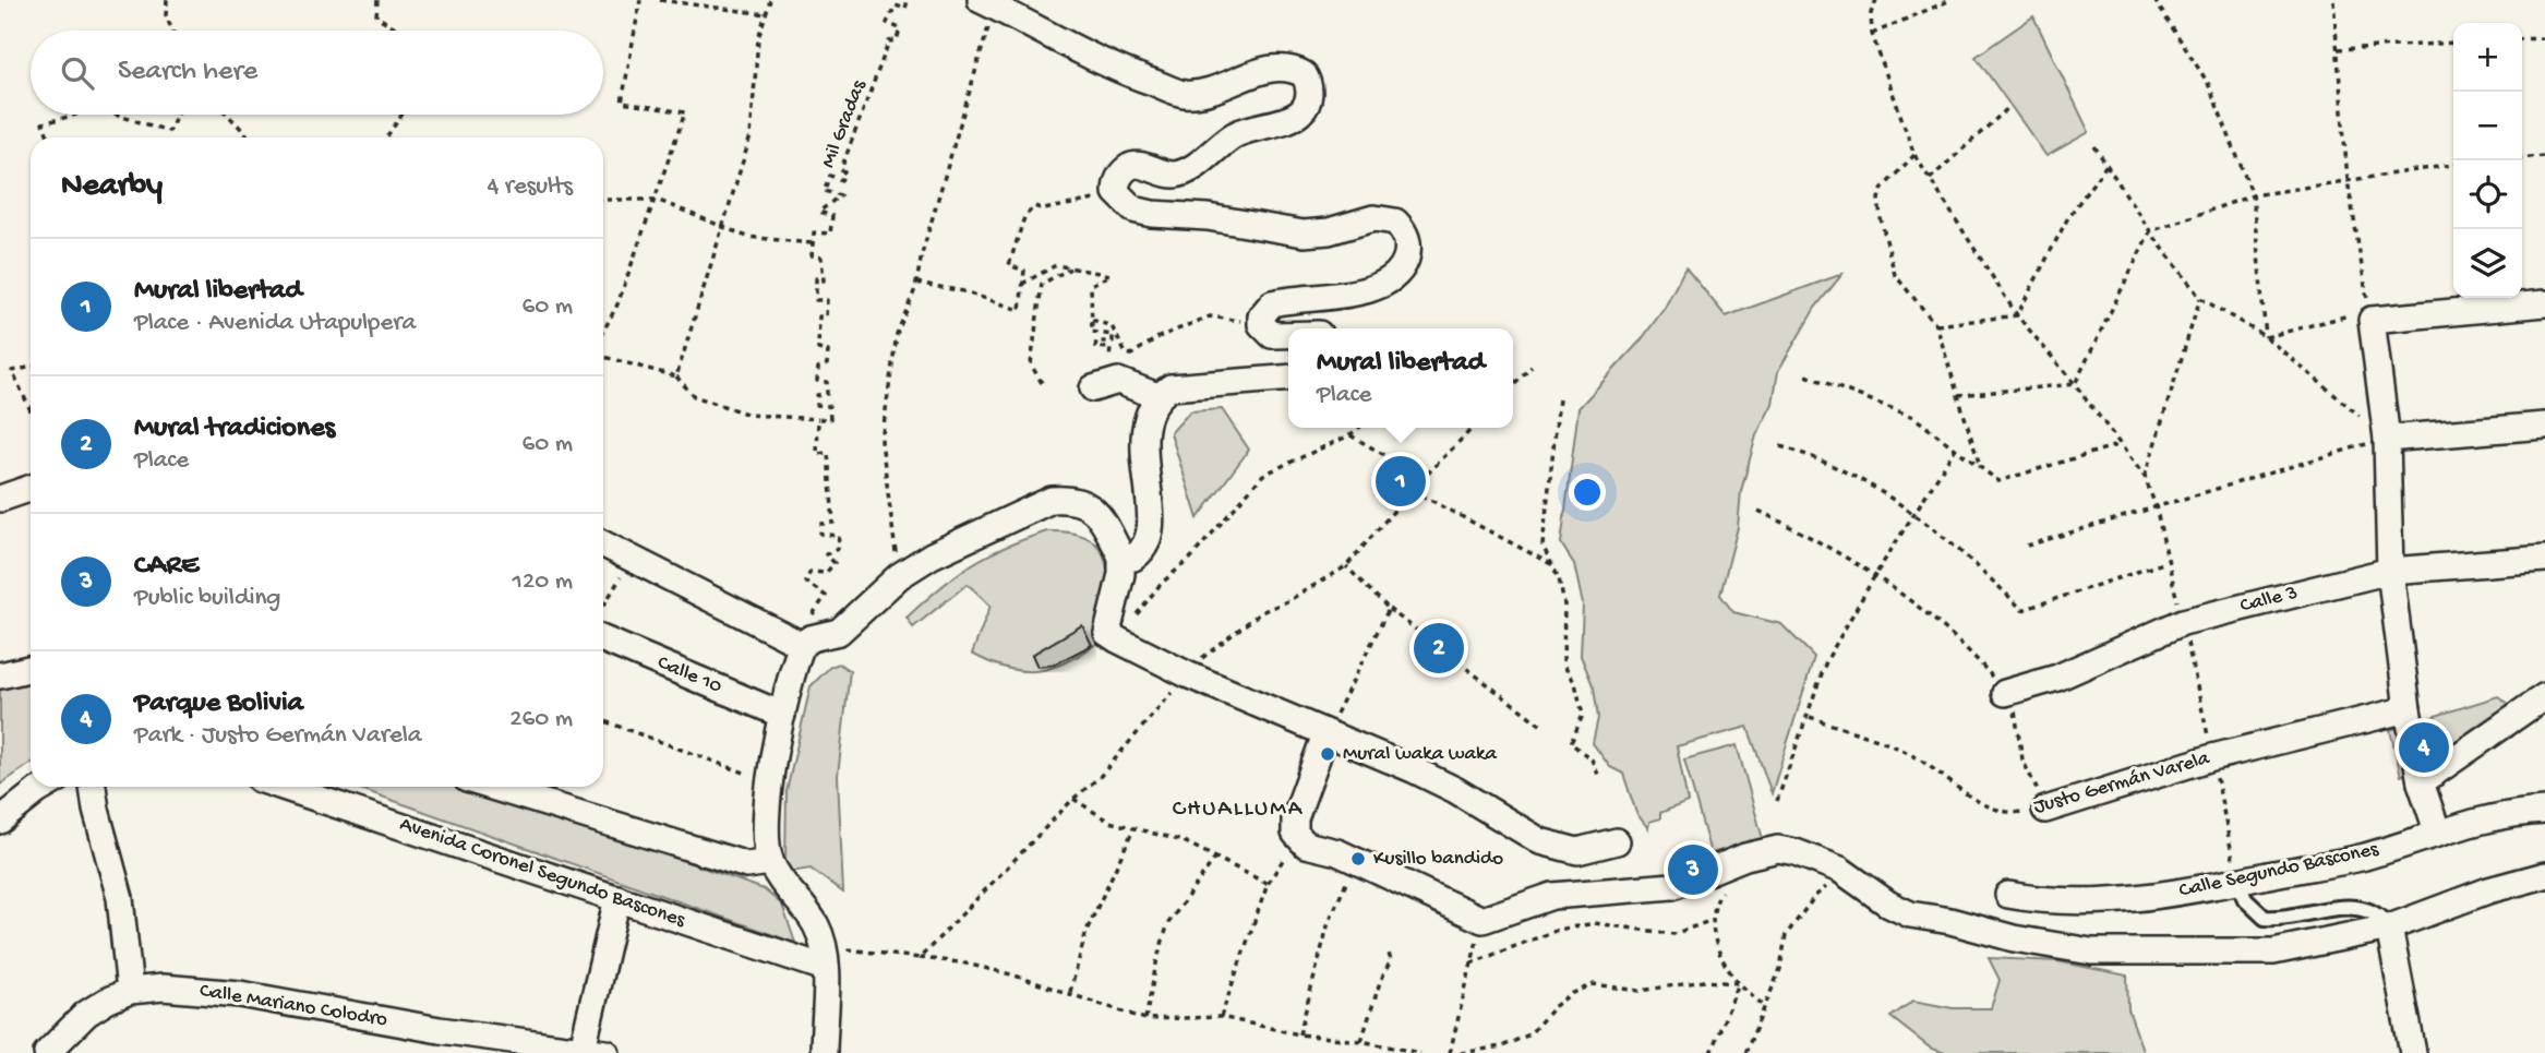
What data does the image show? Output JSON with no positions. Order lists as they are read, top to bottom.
{
  "streets": {
    "street": [
      "Calle 3",
      "Calle 10",
      "Justo Germán Varela",
      "Calle Segundo Bascones",
      "Avenida Coronel Segundo Bascones",
      "Calle Mariano Colodro"
    ],
    "path": ["Mil Gradas"]
  },
  "districts": ["CHUALLUMA"],
  "places": ["Mural waka waka", "Kusillo bandido"],
  "page": {
    "map_buttons": ["+", "−"],
    "search": "Search here",
    "heading": ["Nearby", "4 results"],
    "list": [
      {
        "mark": "1",
        "name": "Mural libertad",
        "note": "Place · Avenida Utapulpera",
        "value": "60 m"
      },
      {
        "mark": "2",
        "name": "Mural tradiciones",
        "note": "Place",
        "value": "60 m"
      },
      {
        "mark": "3",
        "name": "CARE",
        "note": "Public building",
        "value": "120 m"
      },
      {
        "mark": "4",
        "name": "Parque Bolivia",
        "note": "Park · Justo Germán Varela",
        "value": "260 m"
      }
    ],
    "popup": ["Mural libertad", "Place"],
    "pins": [
      "1",
      "2",
      "4",
      "3"
    ]
  }
}
